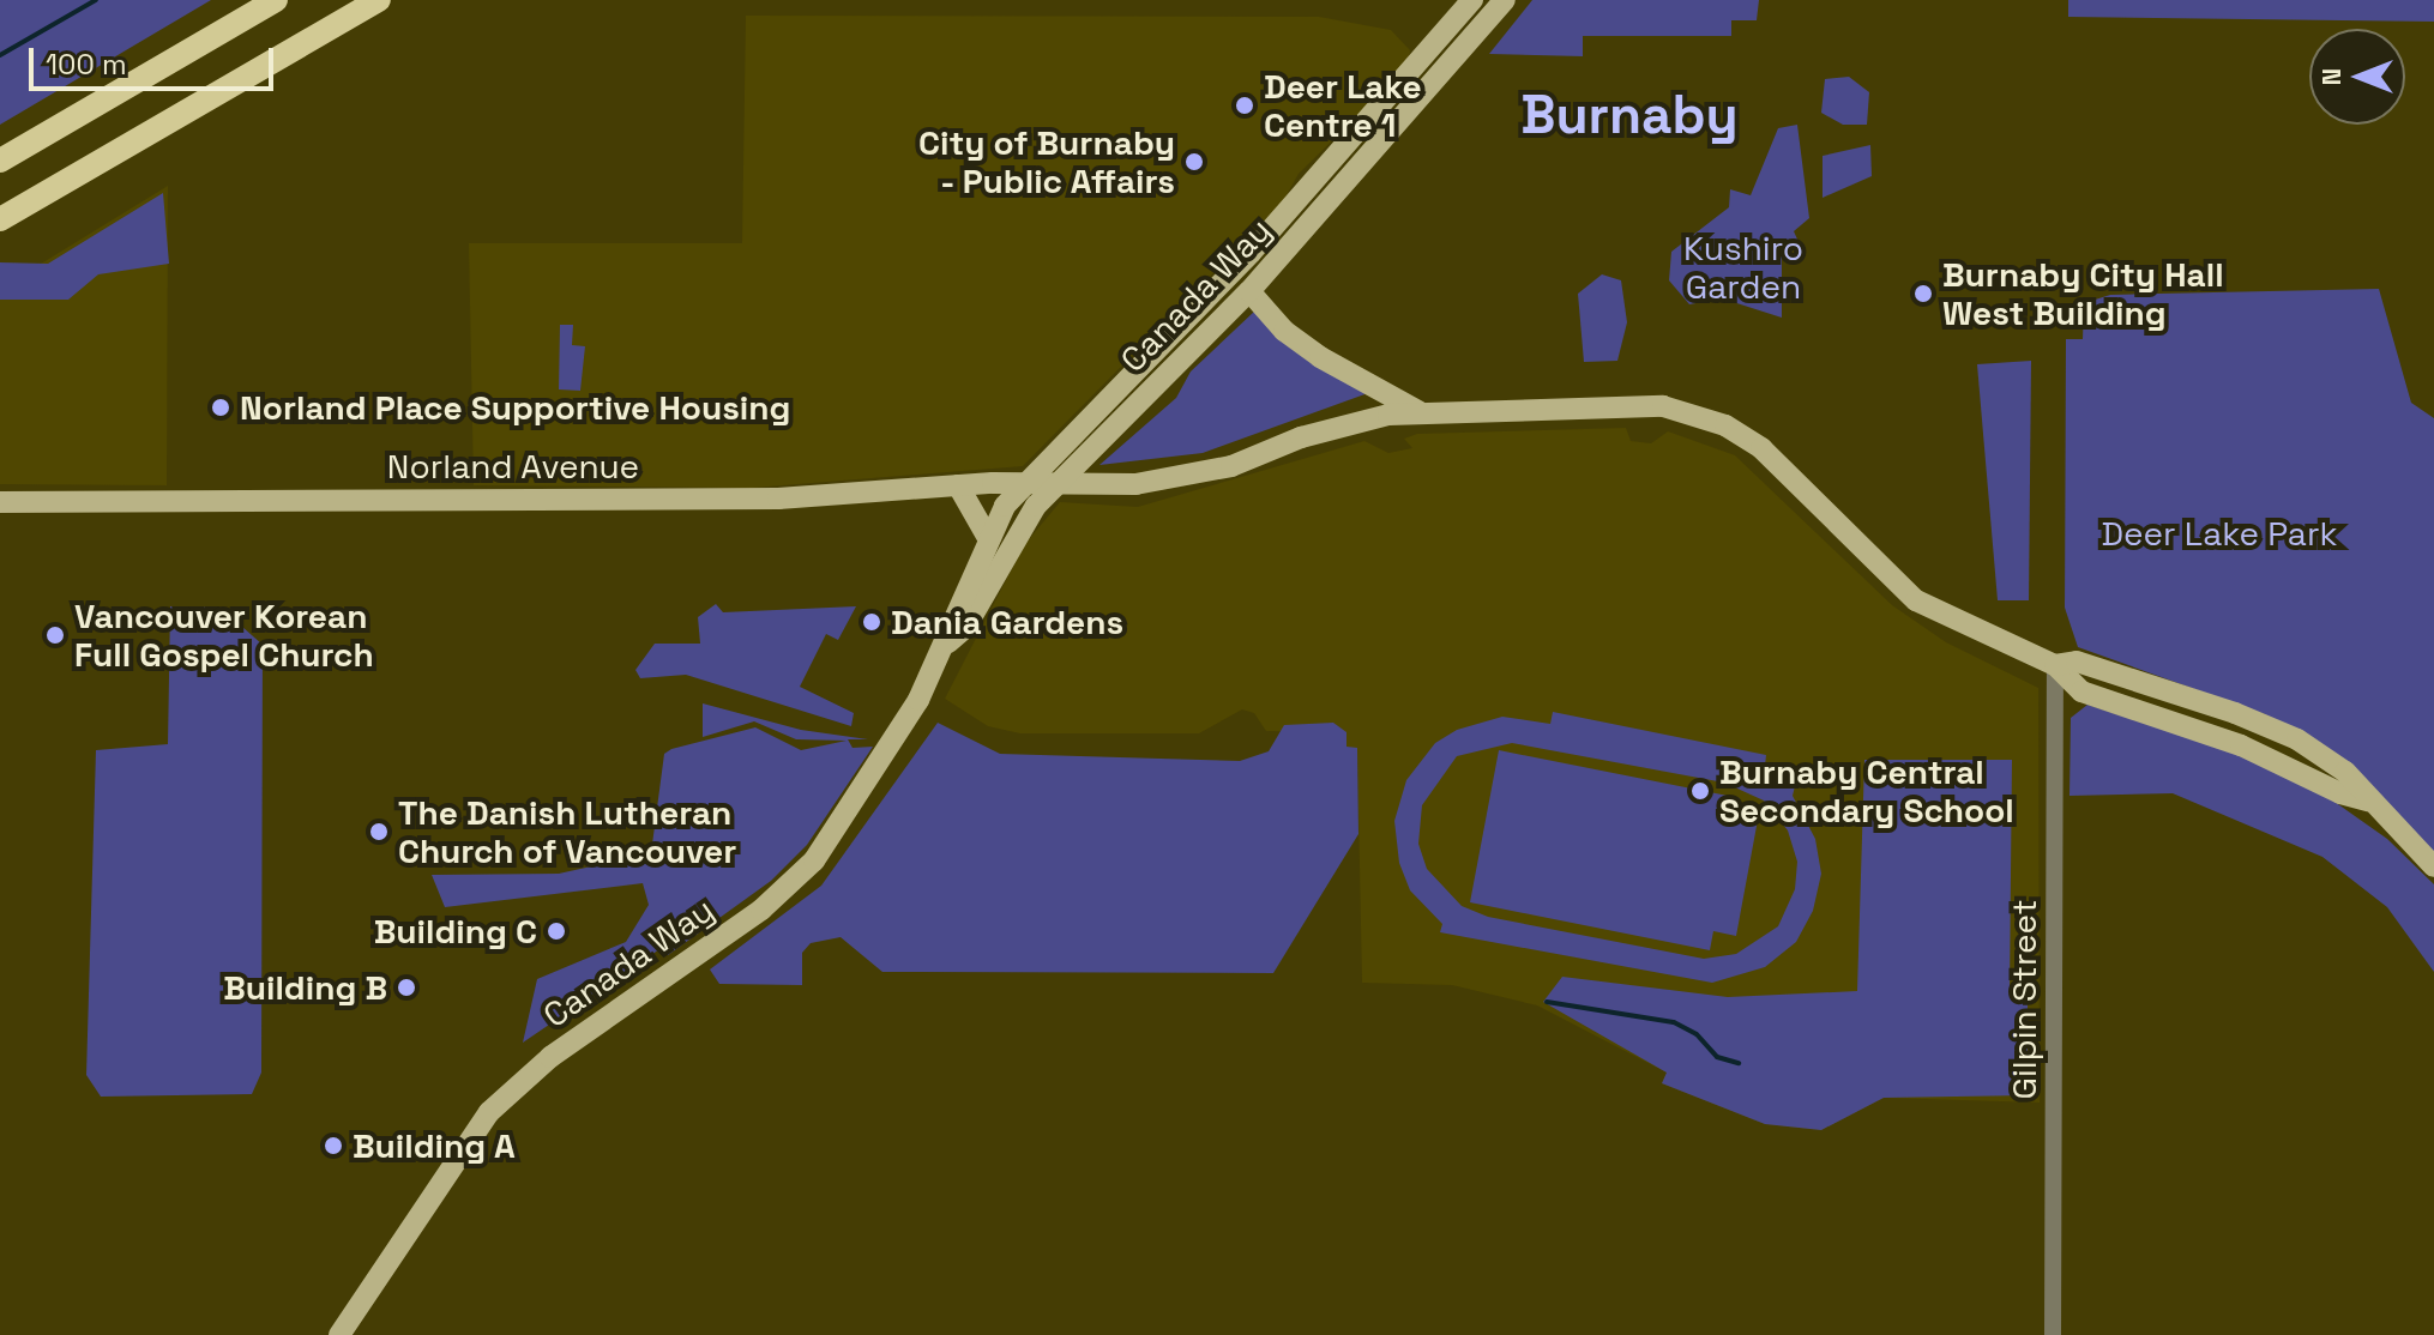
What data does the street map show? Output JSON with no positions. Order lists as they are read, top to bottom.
{
  "streets": {
    "main road": ["Canada Way", "Norland Avenue"],
    "street": ["Gilpin Street"]
  },
  "crossings": [
    ["Canada Way", "Norland Avenue"],
    ["Norland Avenue", "Gilpin Street"]
  ],
  "districts": ["Burnaby"],
  "parks": ["Kushiro Garden", "Deer Lake Park"],
  "places": [
    "Deer Lake Centre 1",
    "City of Burnaby - Public Affairs",
    "Burnaby City Hall West Building",
    "Norland Place Supportive Housing",
    "Dania Gardens",
    "Vancouver Korean Full Gospel Church",
    "Burnaby Central Secondary School",
    "The Danish Lutheran Church of Vancouver",
    "Building C",
    "Building B",
    "Building A"
  ],
  "scale_bar": "100 m",
  "north": "left"
}
